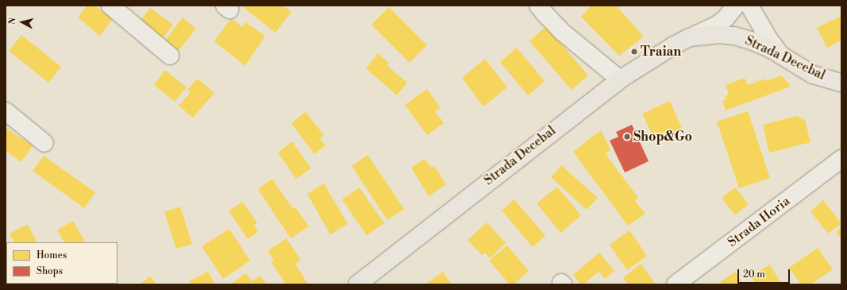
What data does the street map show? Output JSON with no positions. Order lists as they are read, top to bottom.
{
  "streets": {
    "main road": ["Strada Decebal"],
    "street": ["Strada Horia"]
  },
  "places": ["Traian", "Shop&Go"],
  "legend": ["Homes", "Shops"],
  "scale_bar": "20 m",
  "north": "left"
}
